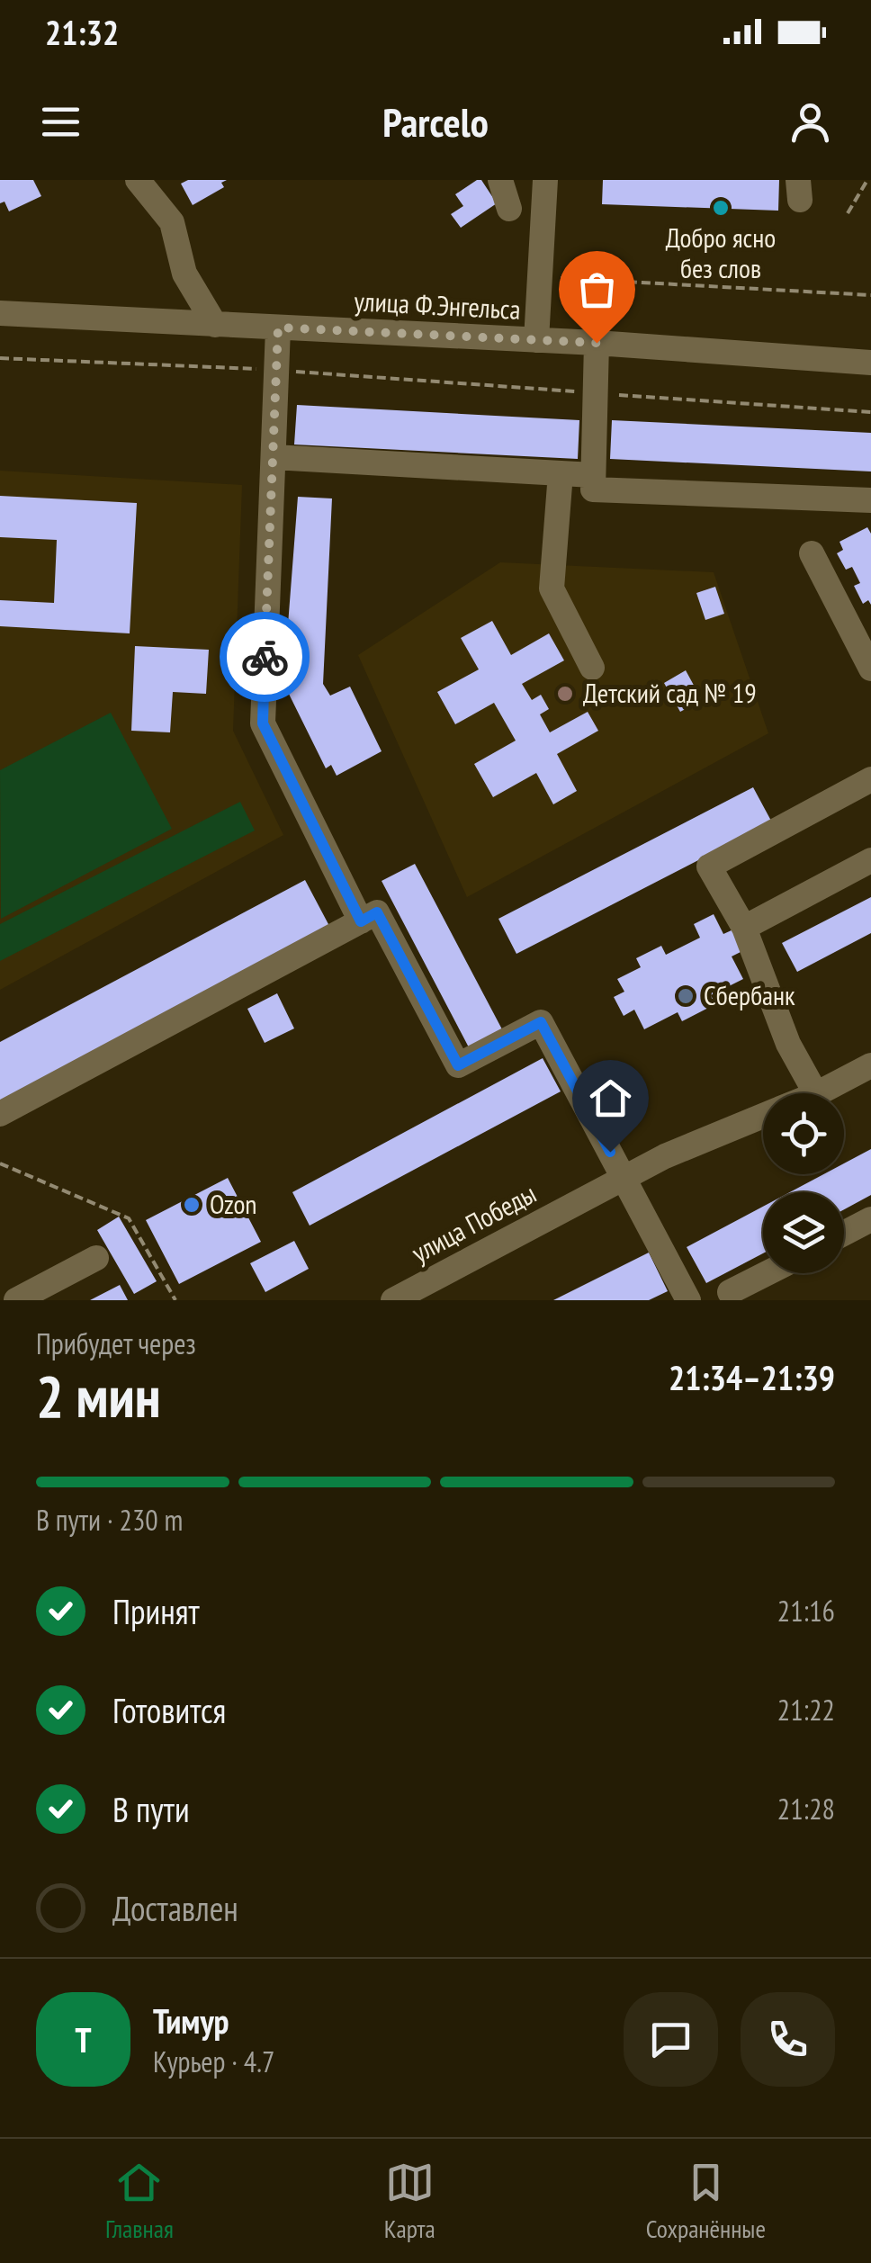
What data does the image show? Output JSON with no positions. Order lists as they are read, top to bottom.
{
  "streets": {
    "street": ["улица Ф.Энгельса", "улица Победы"]
  },
  "places": [
    "Добро ясно без слов",
    "Детский сад № 19",
    "Сбербанк",
    "Ozon"
  ],
  "page": {
    "status": "21:32",
    "header": "Parcelo",
    "heading": ["2 мин", "Прибудет через", "21:34–21:39"],
    "panel": ["Тимур", "Курьер · 4.7"],
    "bar": "В пути · 230 m",
    "list": [
      ["Принят", "21:16"],
      ["Готовится", "21:22"],
      ["В пути", "21:28"],
      "Доставлен"
    ],
    "round": "Т",
    "tabs": ["Главная", "Карта", "Сохранённые"]
  }
}
